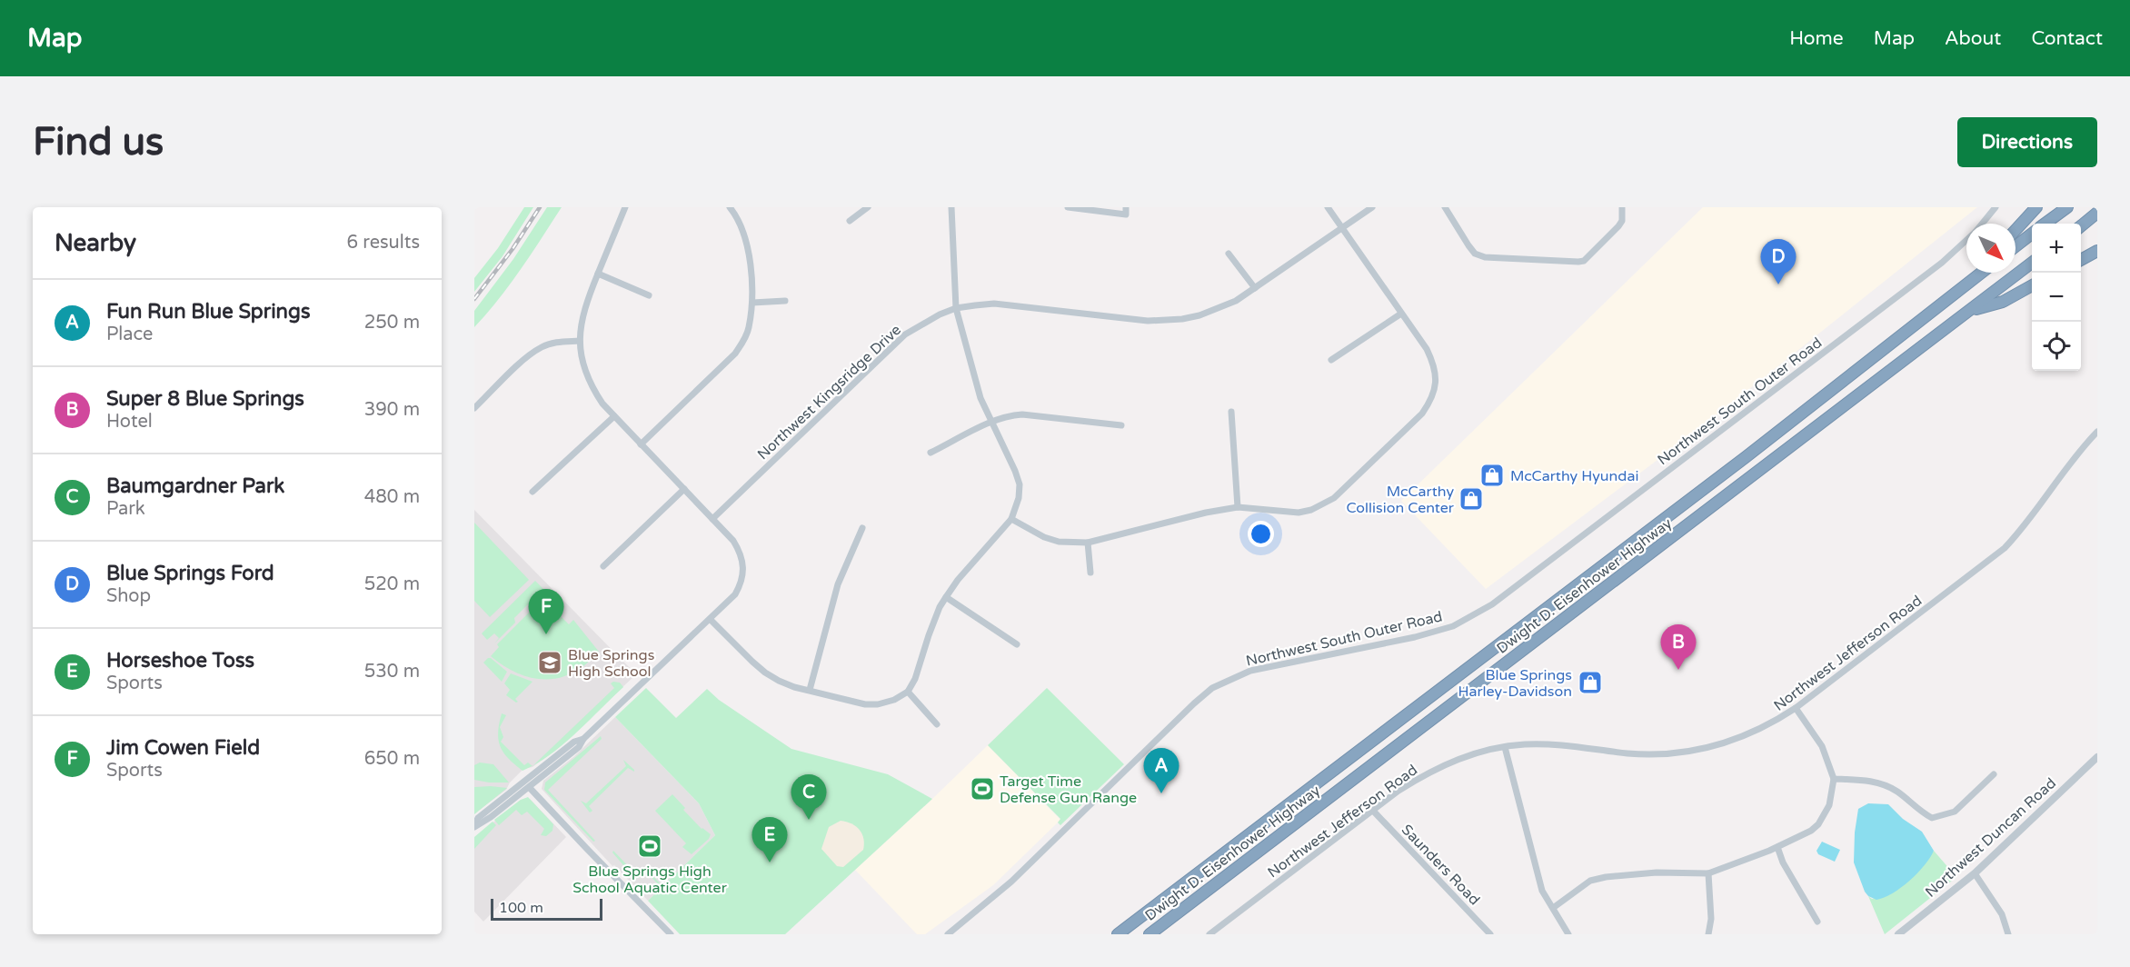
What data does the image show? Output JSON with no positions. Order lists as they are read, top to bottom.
{
  "streets": {
    "highway": ["Dwight D. Eisenhower Highway"],
    "street": [
      "Northwest Kingsridge Drive",
      "Northwest South Outer Road",
      "Northwest Jefferson Road",
      "Northwest Duncan Road",
      "Saunders Road"
    ]
  },
  "crossings": [
    ["Northwest Jefferson Road", "Saunders Road"]
  ],
  "places": {
    "shop": ["McCarthy Hyundai", "McCarthy Collision Center", "Blue Springs Harley-Davidson"],
    "school or university": ["Blue Springs High School"],
    "sports": ["Target Time Defense Gun Range", "Blue Springs High School Aquatic Center"]
  },
  "scale_bar": "100 m",
  "north": "bottom right",
  "page": {
    "header": "Map",
    "nav": [
      "Home",
      "Map",
      "About",
      "Contact"
    ],
    "buttons": "Directions",
    "title": "Find us",
    "heading": ["Nearby", "6 results"],
    "map_buttons": ["+", "−"],
    "pins": [
      "D",
      "F",
      "B",
      "A",
      "C",
      "E"
    ],
    "list": [
      {
        "mark": "A",
        "name": "Fun Run Blue Springs",
        "note": "Place",
        "value": "250 m"
      },
      {
        "mark": "B",
        "name": "Super 8 Blue Springs",
        "note": "Hotel",
        "value": "390 m"
      },
      {
        "mark": "C",
        "name": "Baumgardner Park",
        "note": "Park",
        "value": "480 m"
      },
      {
        "mark": "D",
        "name": "Blue Springs Ford",
        "note": "Shop",
        "value": "520 m"
      },
      {
        "mark": "E",
        "name": "Horseshoe Toss",
        "note": "Sports",
        "value": "530 m"
      },
      {
        "mark": "F",
        "name": "Jim Cowen Field",
        "note": "Sports",
        "value": "650 m"
      }
    ],
    "scale": "100 m"
  }
}
